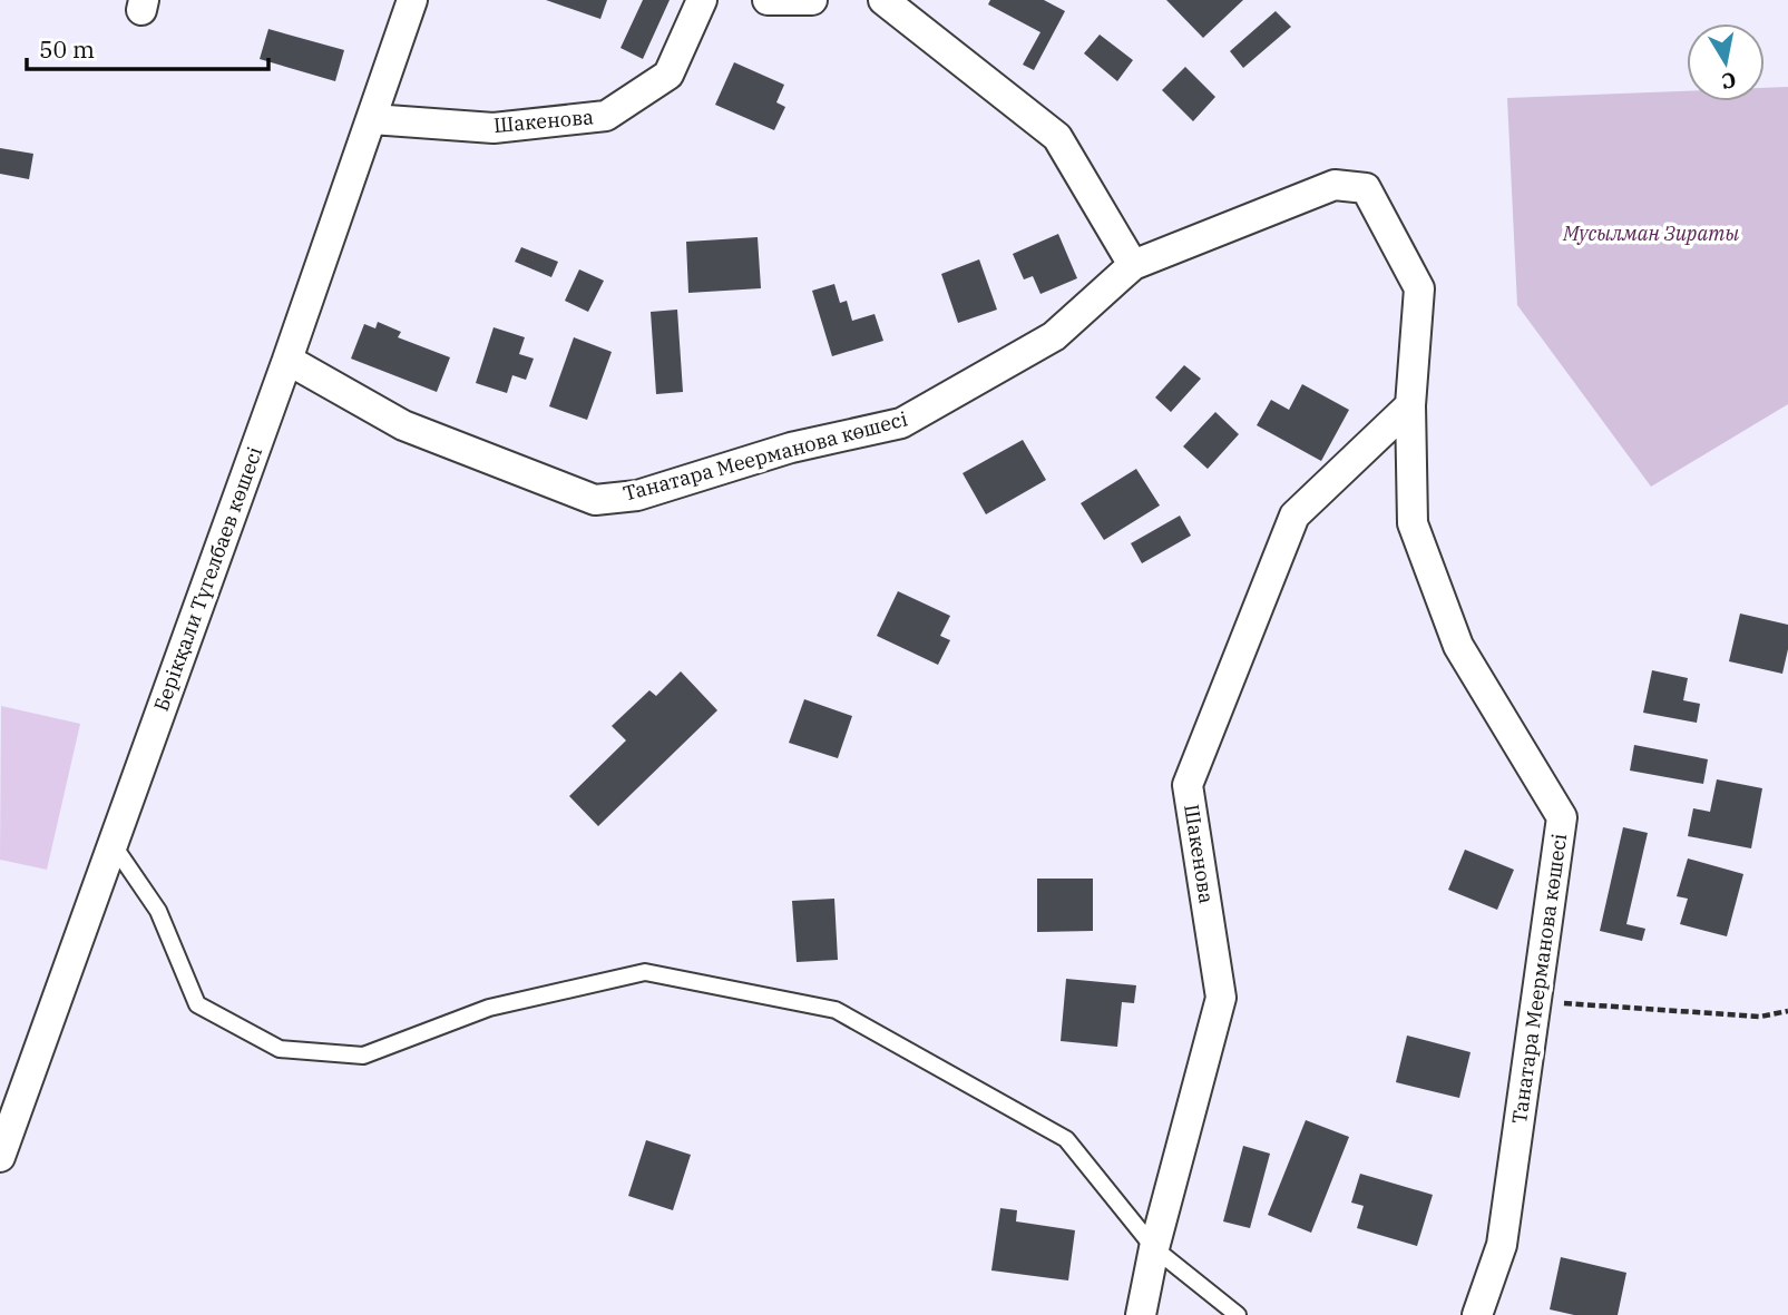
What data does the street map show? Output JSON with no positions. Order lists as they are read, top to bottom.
{
  "streets": {
    "street": ["Шакенова", "Танатара Меерманова көшесі", "Берікқали Түгелбаев көшесі"]
  },
  "crossings": [
    ["Шакенова", "Танатара Меерманова көшесі"],
    ["Шакенова", "Берікқали Түгелбаев көшесі"],
    ["Танатара Меерманова көшесі", "Берікқали Түгелбаев көшесі"]
  ],
  "parks": ["Мусылман Зираты"],
  "scale_bar": "50 m",
  "north": "bottom"
}
